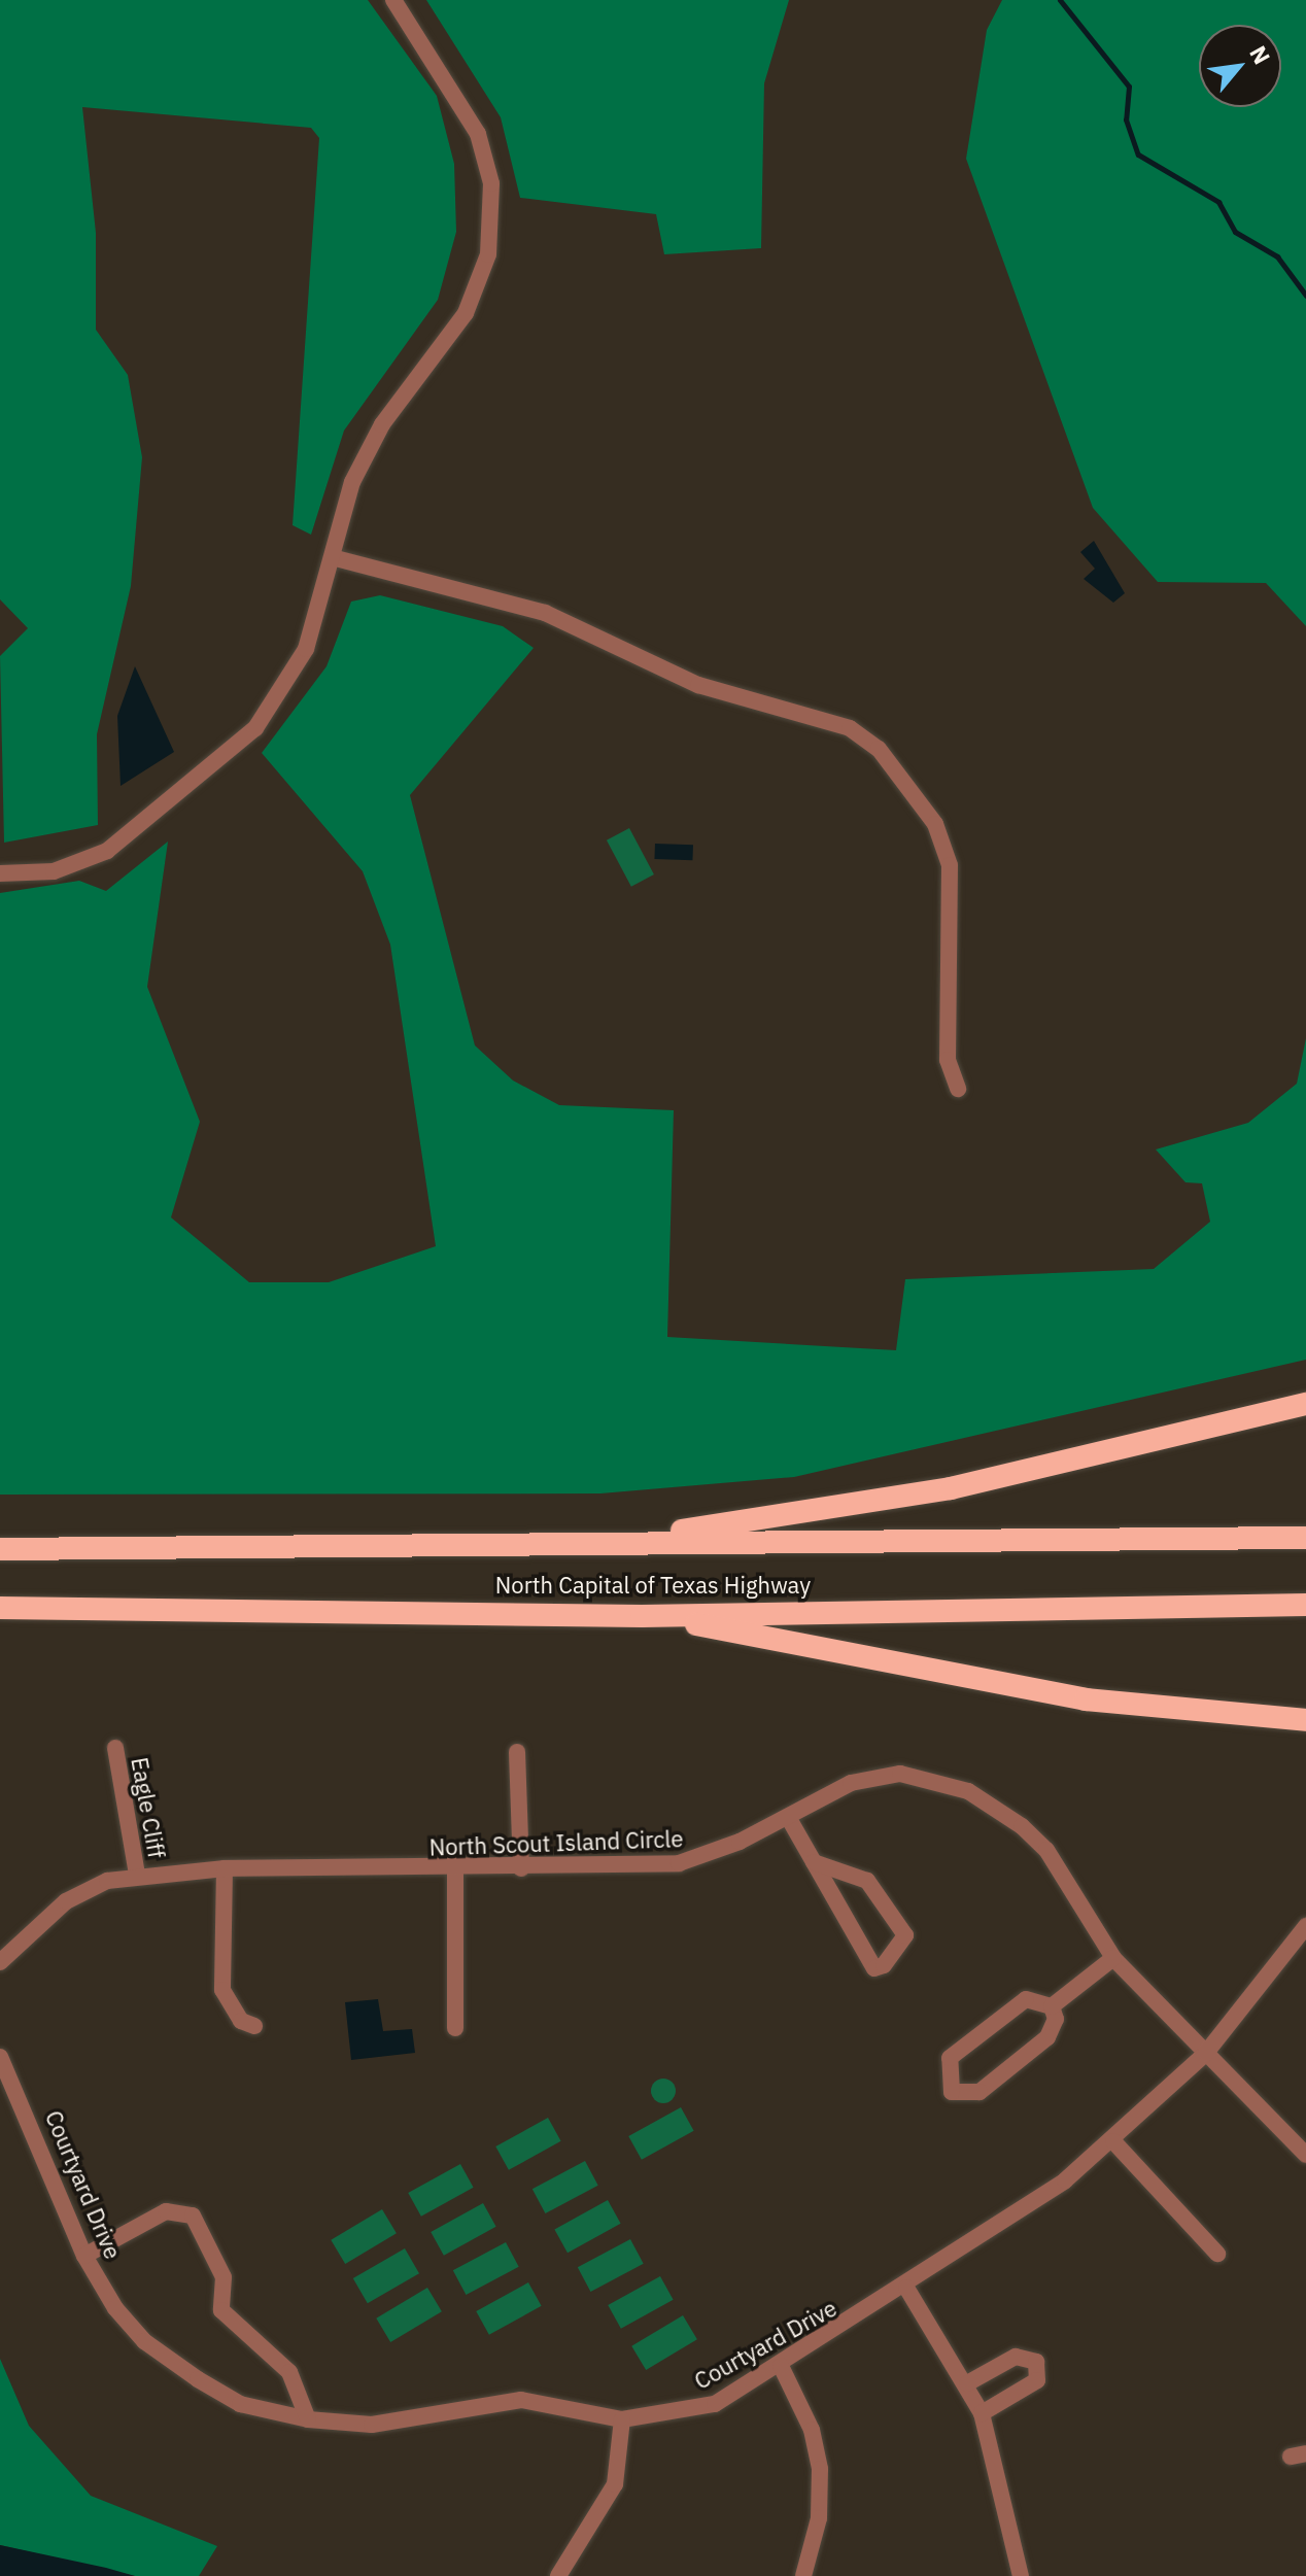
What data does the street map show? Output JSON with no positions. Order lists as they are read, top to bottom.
{
  "streets": {
    "highway": ["North Capital of Texas Highway"],
    "street": ["Eagle Cliff", "North Scout Island Circle", "Courtyard Drive"]
  },
  "crossings": [
    ["Eagle Cliff", "North Scout Island Circle"],
    ["North Scout Island Circle", "Courtyard Drive"]
  ],
  "north": "top right"
}
